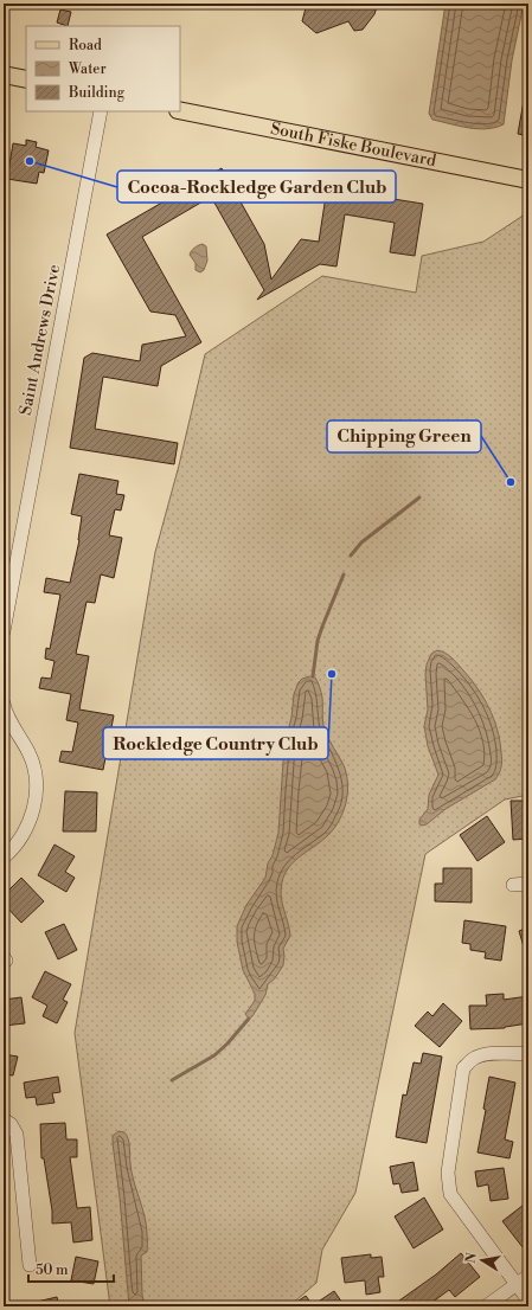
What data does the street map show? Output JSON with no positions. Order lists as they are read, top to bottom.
{
  "streets": {
    "main road": ["South Fiske Boulevard"],
    "street": ["Saint Andrews Drive"]
  },
  "places": ["Cocoa-Rockledge Garden Club", "Chipping Green", "Rockledge Country Club"],
  "legend": ["Road", "Water", "Building"],
  "scale_bar": "50 m",
  "north": "left"
}
